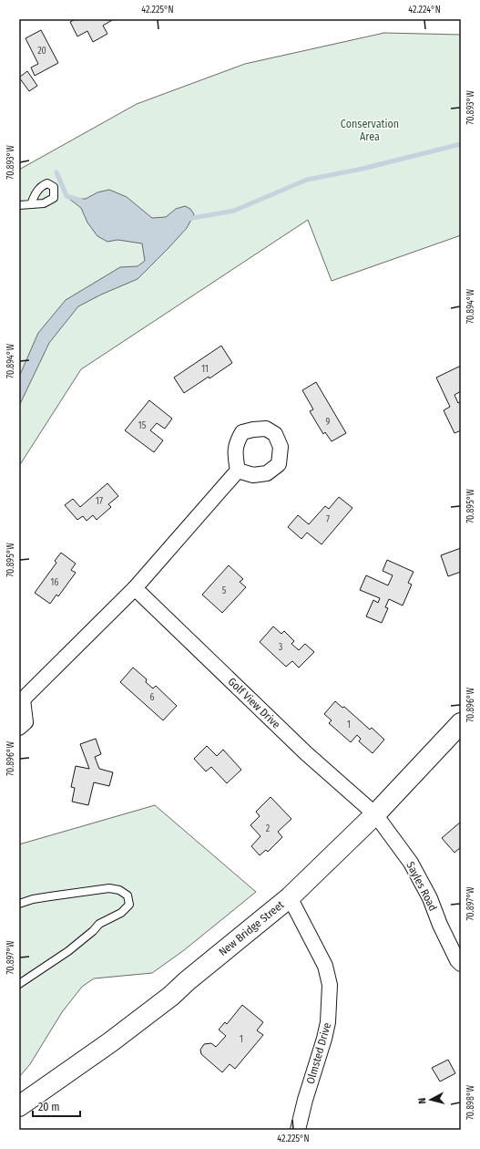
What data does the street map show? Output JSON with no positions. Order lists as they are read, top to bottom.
{
  "streets": {
    "street": [
      "Golf View Drive",
      "Sayles Road",
      "New Bridge Street",
      "Olmsted Drive"
    ]
  },
  "crossings": [
    ["Golf View Drive", "Sayles Road"],
    ["Golf View Drive", "New Bridge Street"],
    ["Sayles Road", "New Bridge Street"],
    ["New Bridge Street", "Olmsted Drive"]
  ],
  "parks": ["Conservation Area"],
  "house_numbers": [
    "20",
    "11",
    "9",
    "15",
    "17",
    "7",
    "16",
    "5",
    "3",
    "6",
    "1",
    "2",
    "1"
  ],
  "scale_bar": "20 m",
  "north": "left",
  "coordinates": [
    "42.225°N",
    "42.224°N",
    "70.893°W",
    "70.894°W",
    "70.895°W",
    "70.896°W",
    "70.897°W",
    "70.898°W"
  ]
}
